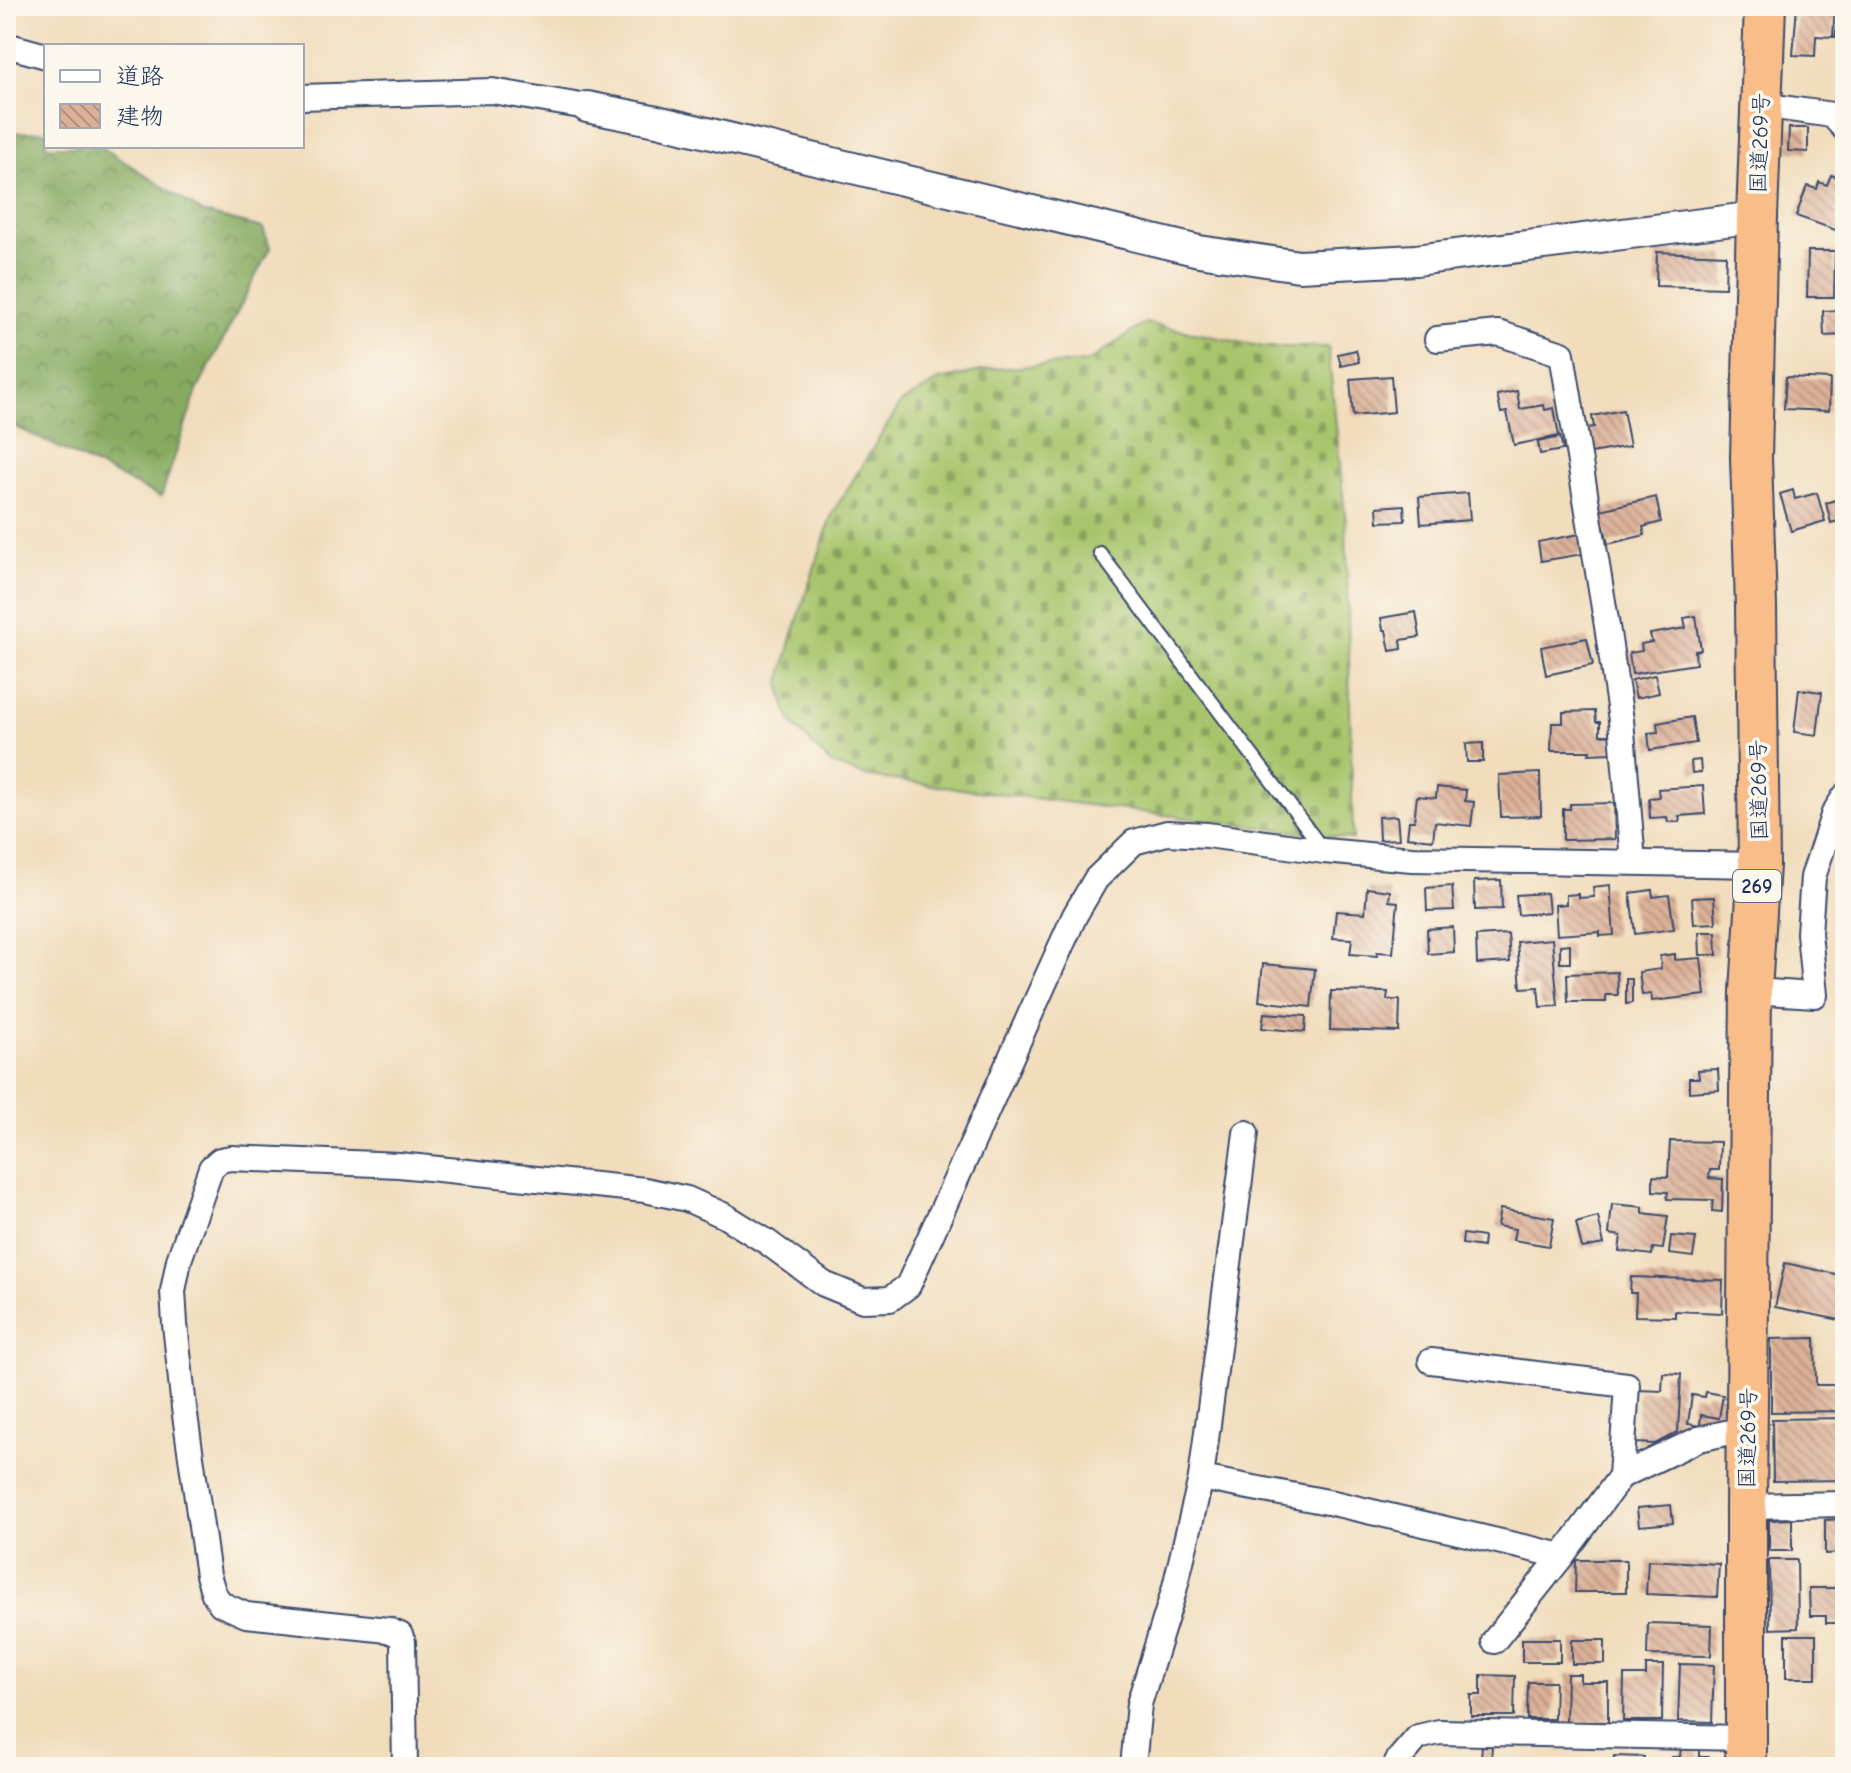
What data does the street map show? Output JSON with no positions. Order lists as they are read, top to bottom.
{
  "streets": {
    "highway": ["国道269号", "269"]
  },
  "legend": ["道路", "建物"]
}
